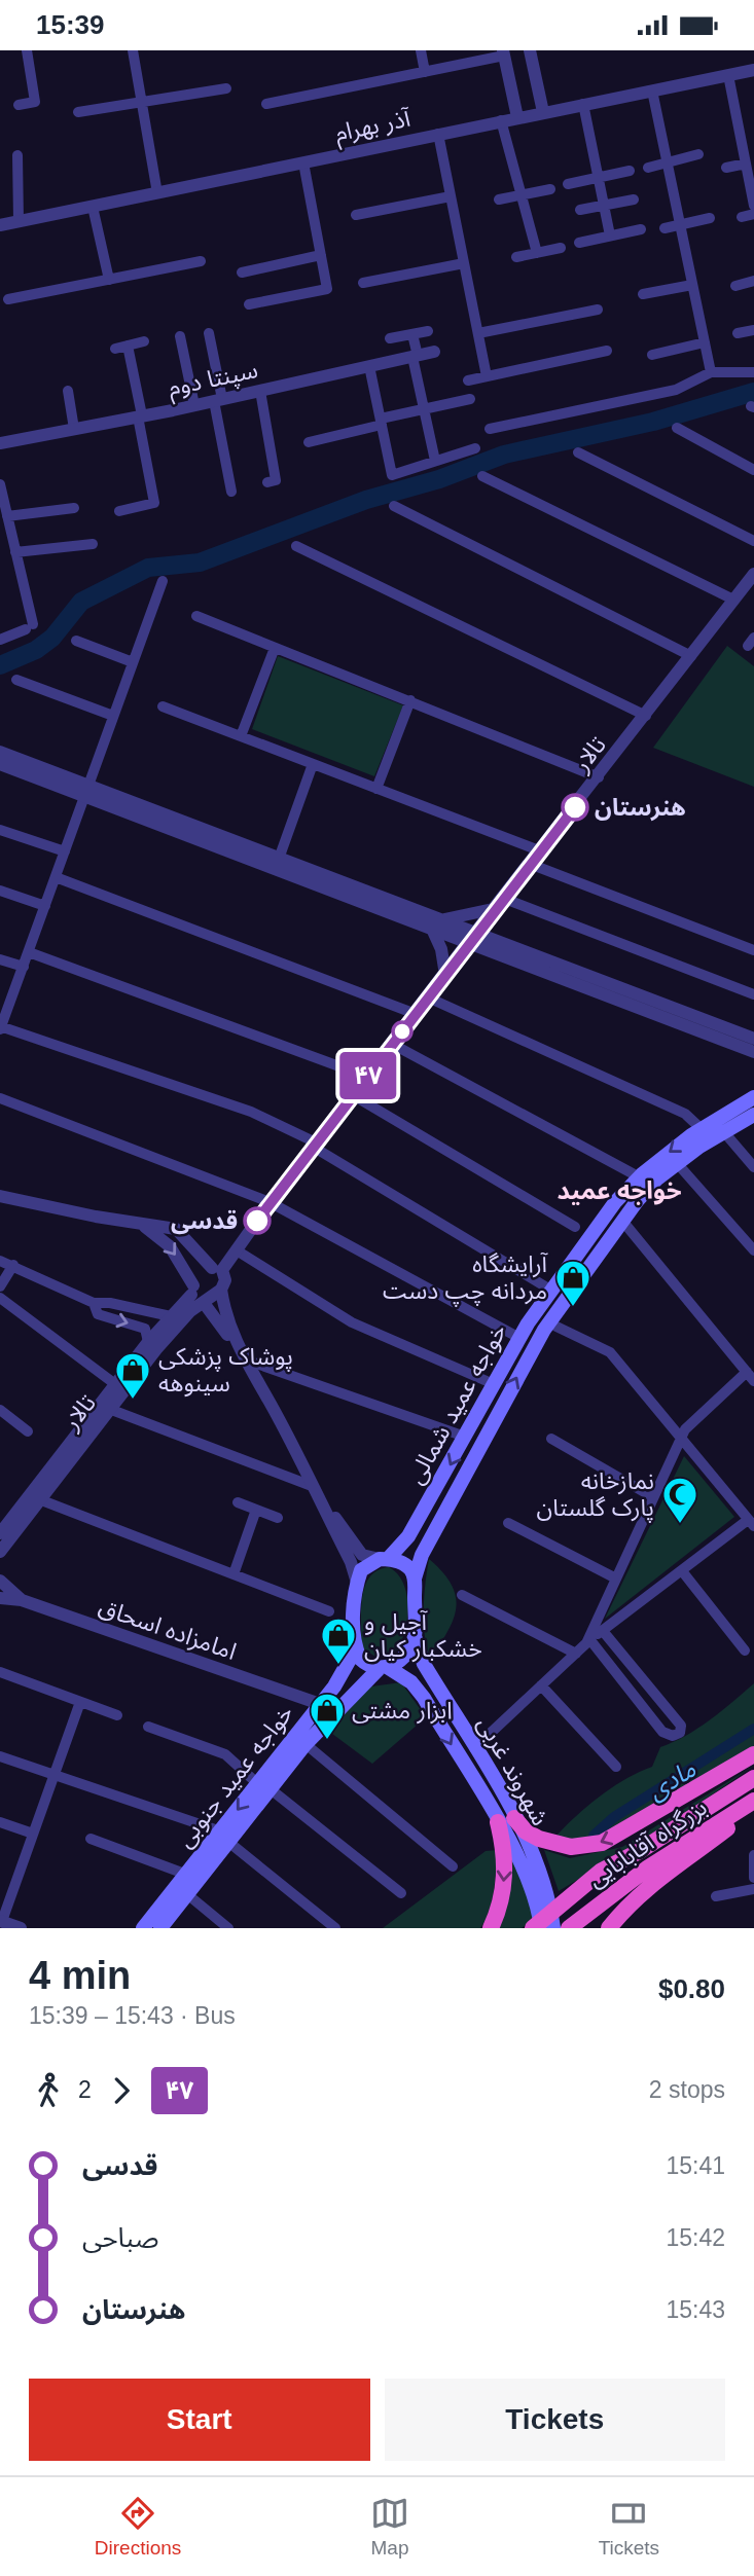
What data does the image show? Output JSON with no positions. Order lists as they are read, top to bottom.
{
  "streets": {
    "highway": ["بزرگراه آقابابایی"],
    "main road": ["خواجه عمید شمالی", "شهروند غربی", "خواجه عمید جنوبی"],
    "street": [
      "آذر بهرام",
      "سپنتا دوم",
      "تالار",
      "امامزاده اسحاق"
    ]
  },
  "crossings": [
    ["خواجه عمید شمالی", "شهروند غربی"],
    ["خواجه عمید شمالی", "خواجه عمید جنوبی"],
    ["امامزاده اسحاق", "خواجه عمید جنوبی"],
    ["شهروند غربی", "خواجه عمید جنوبی"]
  ],
  "districts": ["خواجه عمید"],
  "water": ["مادی"],
  "places": {
    "other": ["هنرستان", "قدسی"],
    "shop": [
      "آرایشگاه مردانه چپ دست",
      "پوشاک پزشکی سینوهه",
      "آجیل و خشکبار کیان",
      "ابزار مشتی"
    ],
    "mosque": ["نمازخانه پارک گلستان"]
  },
  "lines": ["bus line ۴۷"],
  "page": {
    "status": "15:39",
    "on_map": "۴۷",
    "heading": ["4 min", "15:39 – 15:43 · Bus", "$0.80"],
    "legs": ["2", "۴۷", "2 stops"],
    "list": [
      {
        "name": "قدسی",
        "value": "15:41"
      },
      {
        "name": "صباحی",
        "value": "15:42"
      },
      {
        "name": "هنرستان",
        "value": "15:43"
      }
    ],
    "buttons": ["Start", "Tickets"],
    "tabs": ["Directions", "Map", "Tickets"]
  }
}
